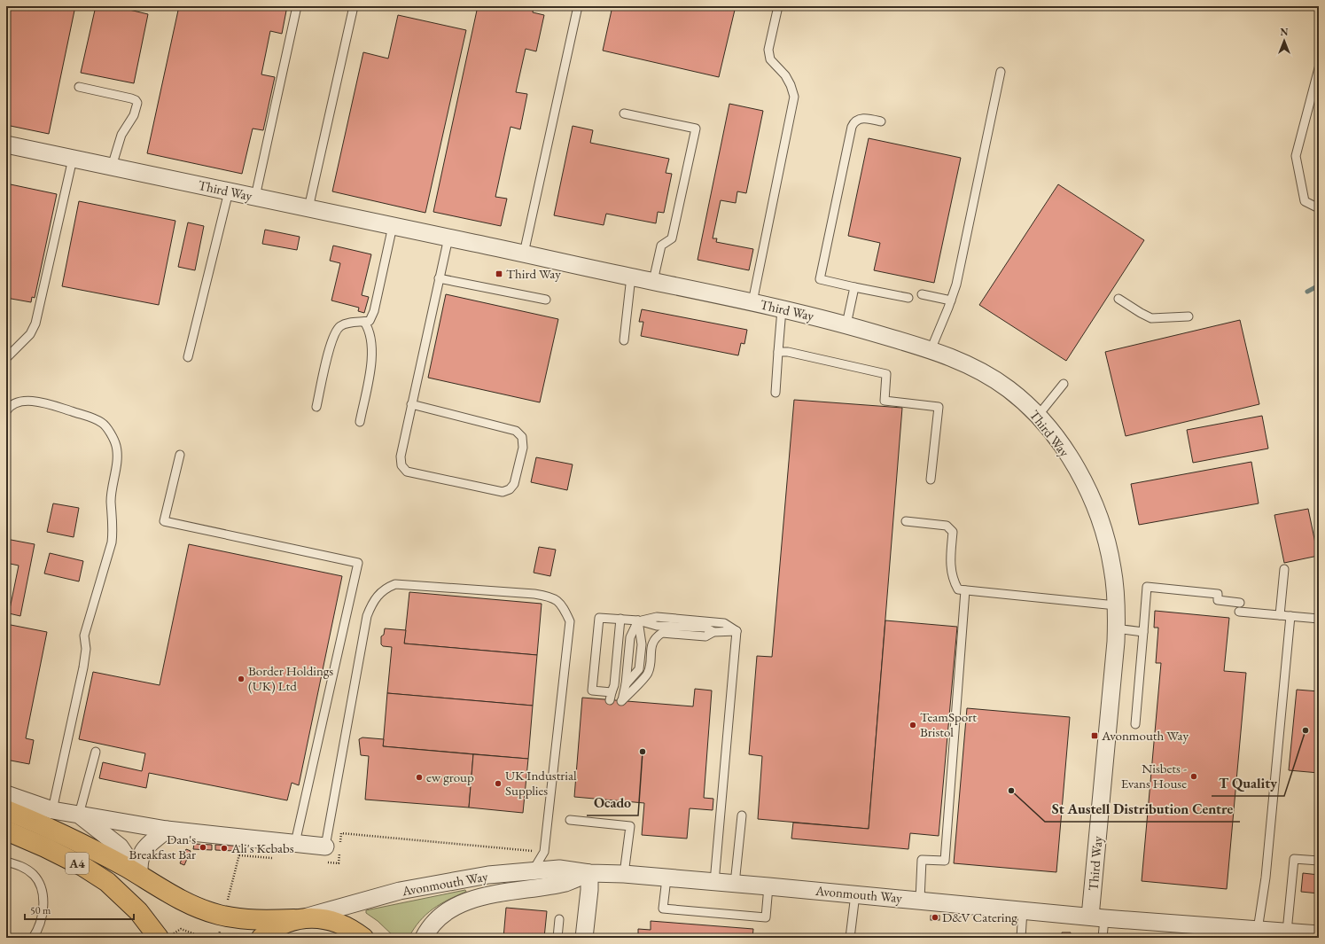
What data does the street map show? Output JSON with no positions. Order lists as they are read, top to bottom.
{
  "streets": {
    "highway": ["A4"],
    "street": ["Third Way", "Avonmouth Way"]
  },
  "crossings": [
    ["Third Way", "Avonmouth Way"],
    ["A4", "Avonmouth Way"]
  ],
  "places": {
    "transit": ["Third Way", "Avonmouth Way"],
    "other": [
      "Border Holdings (UK) Ltd",
      "TeamSport Bristol",
      "T Quality",
      "Ocado",
      "Nisbets - Evans House",
      "ew group",
      "UK Industrial Supplies",
      "St Austell Distribution Centre",
      "Dan's Breakfast Bar",
      "Ali's Kebabs",
      "D&V Catering"
    ]
  },
  "scale_bar": "50 m",
  "north": "top"
}
